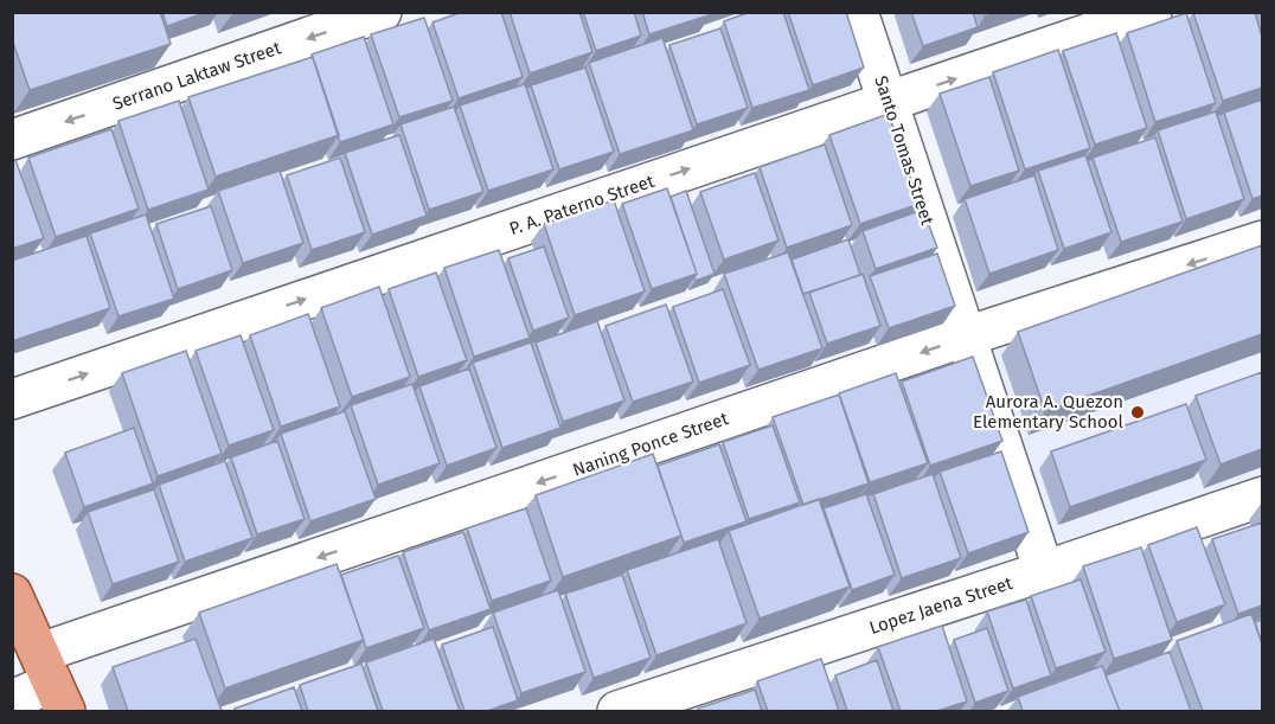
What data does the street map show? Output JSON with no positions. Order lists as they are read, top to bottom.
{
  "streets": {
    "street": [
      "Serrano Laktaw Street",
      "Santo Tomas Street",
      "P. A. Paterno Street",
      "Naning Ponce Street",
      "Lopez Jaena Street"
    ]
  },
  "crossings": [
    ["Santo Tomas Street", "P. A. Paterno Street"],
    ["Santo Tomas Street", "Naning Ponce Street"],
    ["Santo Tomas Street", "Lopez Jaena Street"]
  ],
  "one_way": ["Serrano Laktaw Street", "P. A. Paterno Street", "Naning Ponce Street"],
  "places": ["Aurora A. Quezon Elementary School"]
}
